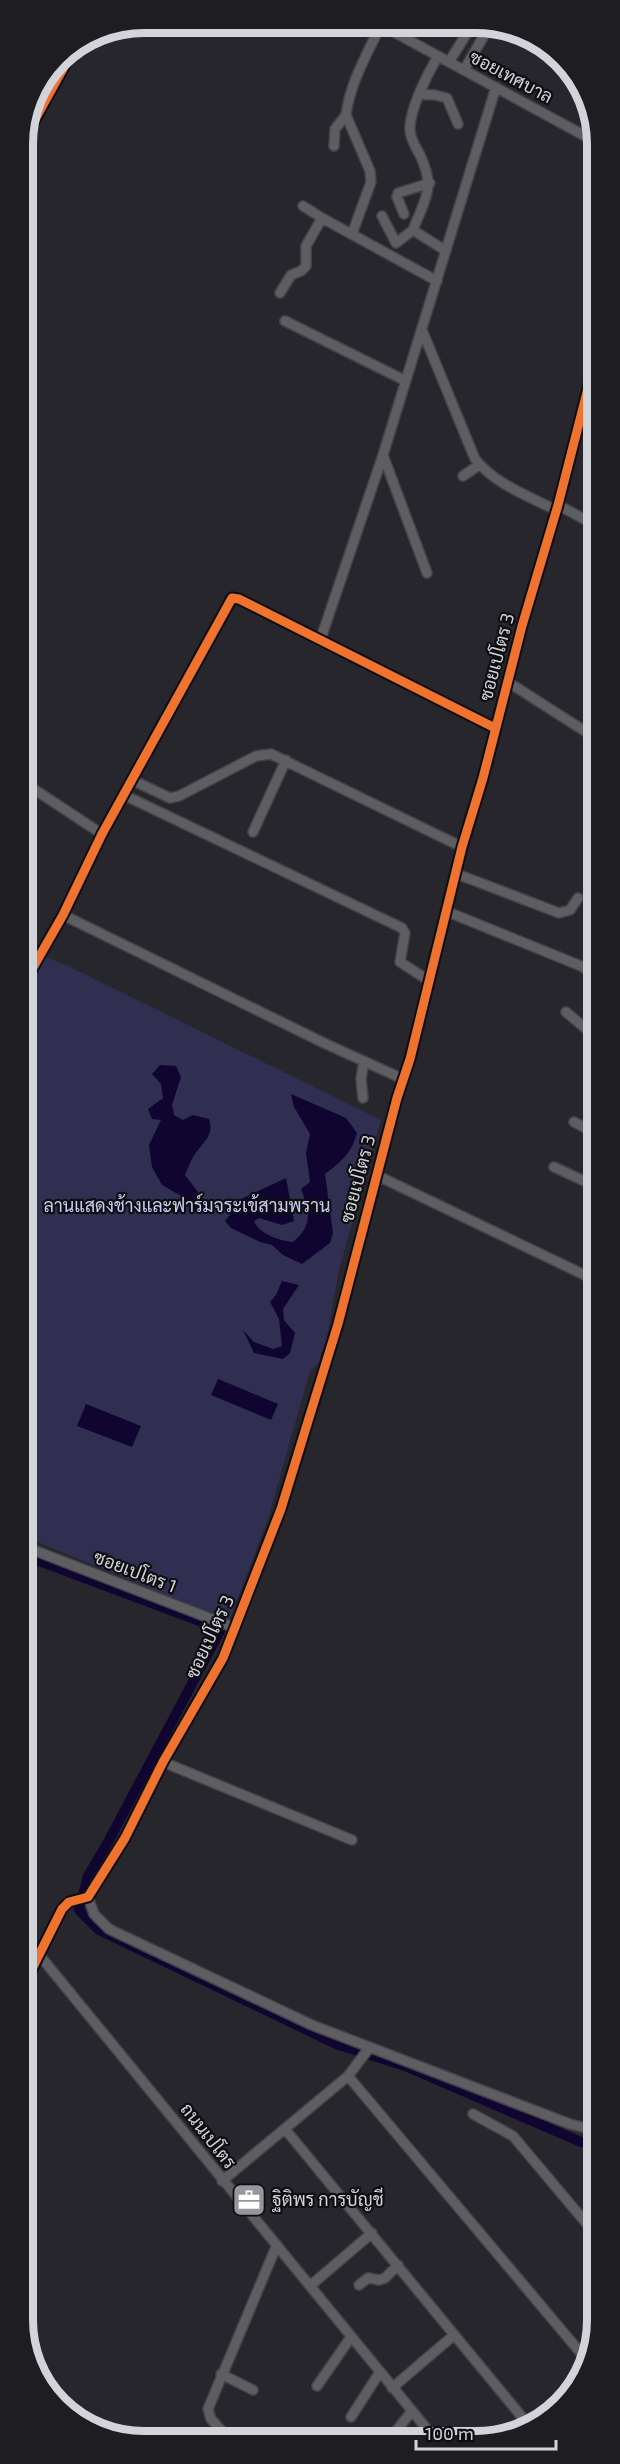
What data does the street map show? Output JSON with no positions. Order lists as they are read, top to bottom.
{
  "streets": {
    "street": [
      "ซอยเทศบาล",
      "ซอยเปโตร 3",
      "ซอยเปโตร 1",
      "ถนนเปโตร"
    ]
  },
  "crossings": [
    ["ซอยเปโตร 3", "ซอยเปโตร 1"]
  ],
  "parks": ["ลานแสดงช้างและฟาร์มจระเข้สามพราน"],
  "places": {
    "office": ["ฐิติพร การบัญชี"]
  },
  "scale_bar": "100 m"
}
